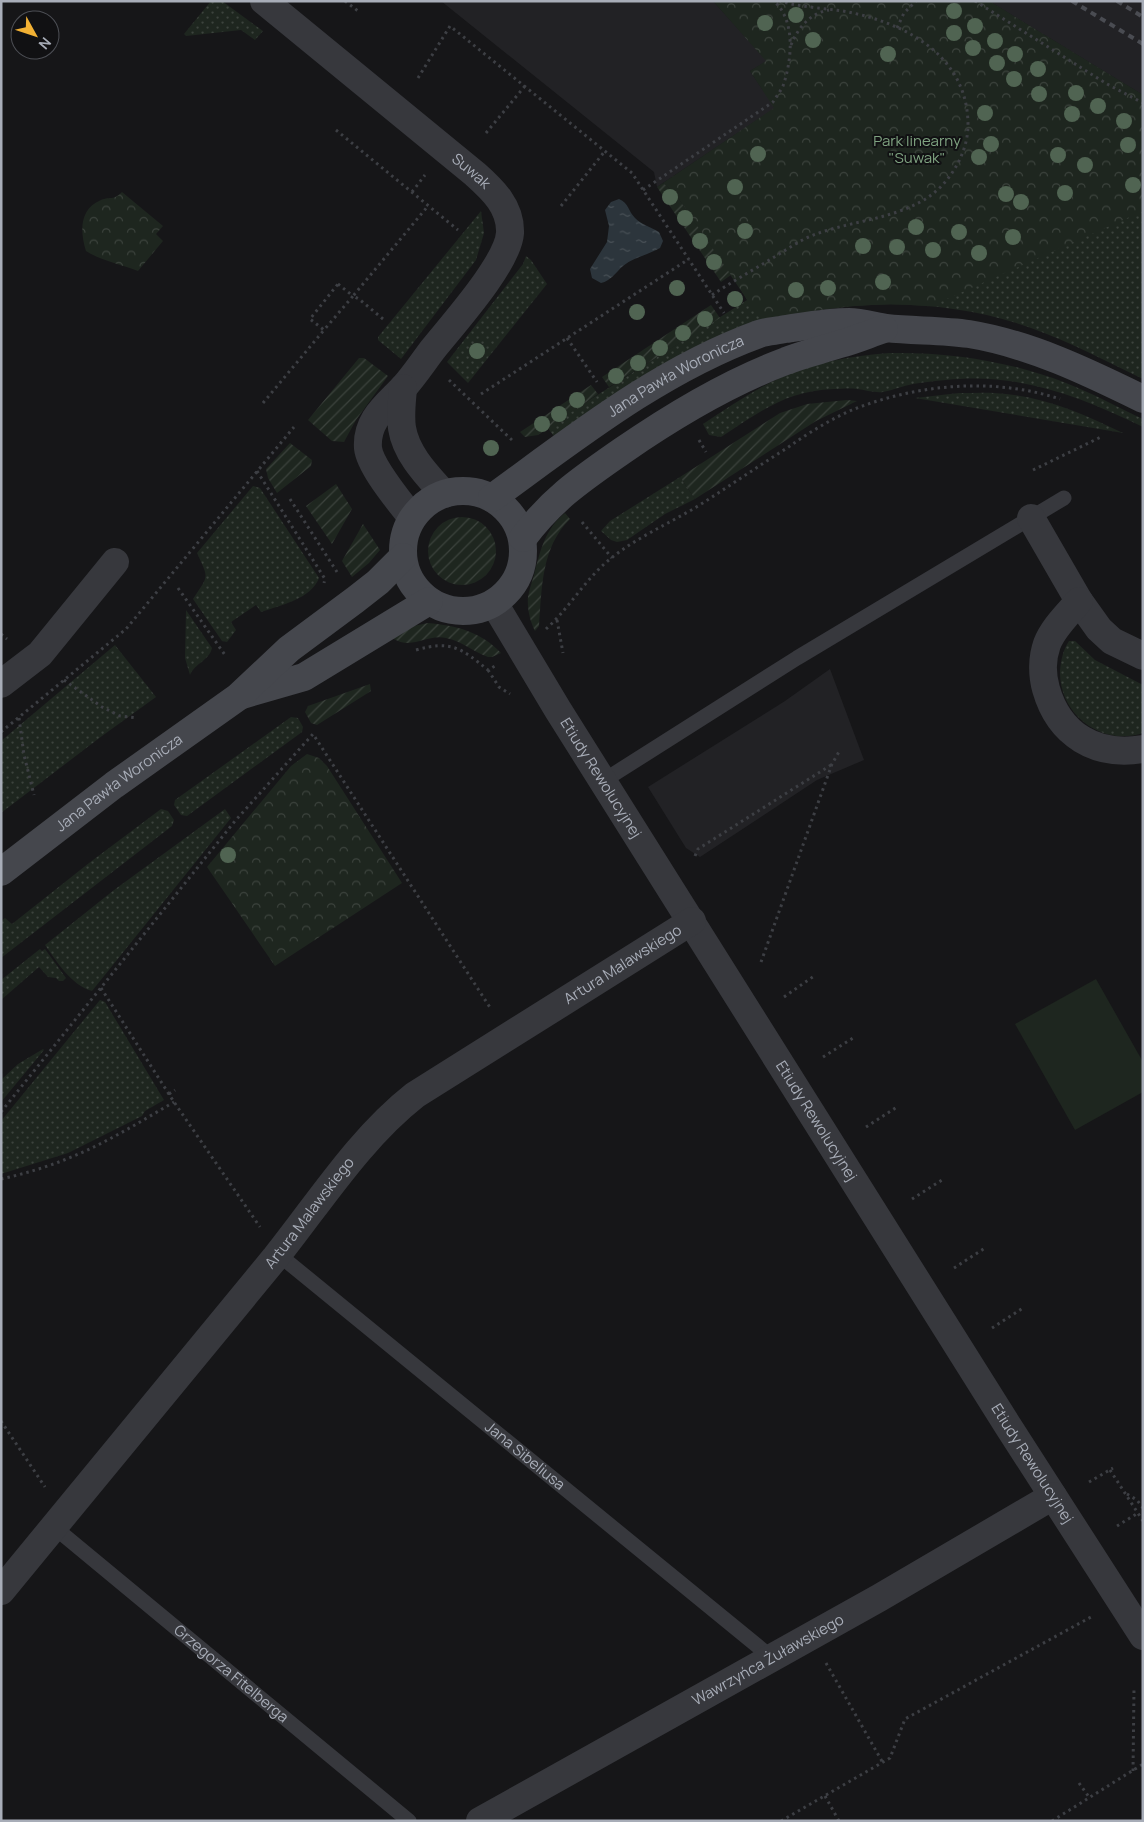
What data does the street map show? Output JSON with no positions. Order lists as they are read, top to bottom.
{
  "streets": {
    "street": [
      "Suwak",
      "Jana Pawła Woronicza",
      "Etiudy Rewolucyjnej",
      "Artura Malawskiego",
      "Wawrzyńca Żuławskiego"
    ],
    "lane": ["Jana Sibeliusa", "Grzegorza Fitelberga"]
  },
  "crossings": [
    ["Suwak", "Jana Pawła Woronicza"],
    ["Suwak", "Etiudy Rewolucyjnej"],
    ["Jana Pawła Woronicza", "Etiudy Rewolucyjnej"],
    ["Etiudy Rewolucyjnej", "Artura Malawskiego"],
    ["Etiudy Rewolucyjnej", "Wawrzyńca Żuławskiego"],
    ["Artura Malawskiego", "Jana Sibeliusa"],
    ["Artura Malawskiego", "Grzegorza Fitelberga"],
    ["Jana Sibeliusa", "Wawrzyńca Żuławskiego"]
  ],
  "parks": ["Park linearny \"Suwak\""],
  "north": "bottom right"
}
